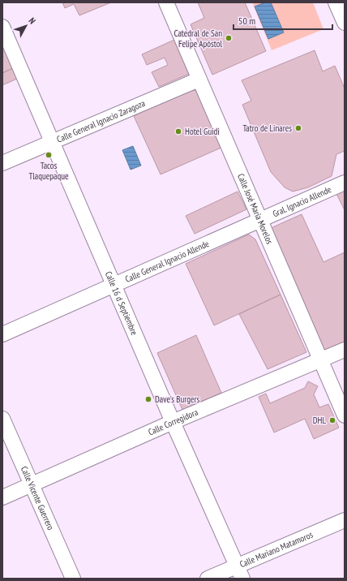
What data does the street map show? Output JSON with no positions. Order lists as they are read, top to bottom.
{
  "streets": {
    "street": [
      "Calle General Ignacio Zaragoza",
      "Gral. Ignacio Allende",
      "Calle José María Morelos",
      "Calle General Ignacio Allende",
      "Calle 16 d Septiembre",
      "Calle Corregidora",
      "Calle Vicente Guerrero",
      "Calle Mariano Matamoros"
    ]
  },
  "crossings": [
    ["Calle General Ignacio Zaragoza", "Calle José María Morelos"],
    ["Calle General Ignacio Zaragoza", "Calle 16 d Septiembre"],
    ["Gral. Ignacio Allende", "Calle José María Morelos"],
    ["Gral. Ignacio Allende", "Calle General Ignacio Allende"],
    ["Calle José María Morelos", "Calle General Ignacio Allende"],
    ["Calle José María Morelos", "Calle Corregidora"],
    ["Calle General Ignacio Allende", "Calle 16 d Septiembre"],
    ["Calle 16 d Septiembre", "Calle Corregidora"],
    ["Calle 16 d Septiembre", "Calle Mariano Matamoros"],
    ["Calle Corregidora", "Calle Vicente Guerrero"]
  ],
  "places": [
    "Catedral de San Felipe Apóstol",
    "Tatro de Linares",
    "Hotel Guidi",
    "Tacos Tlaquepaque",
    "Dave's Burgers",
    "DHL"
  ],
  "scale_bar": "50 m",
  "north": "top right"
}
